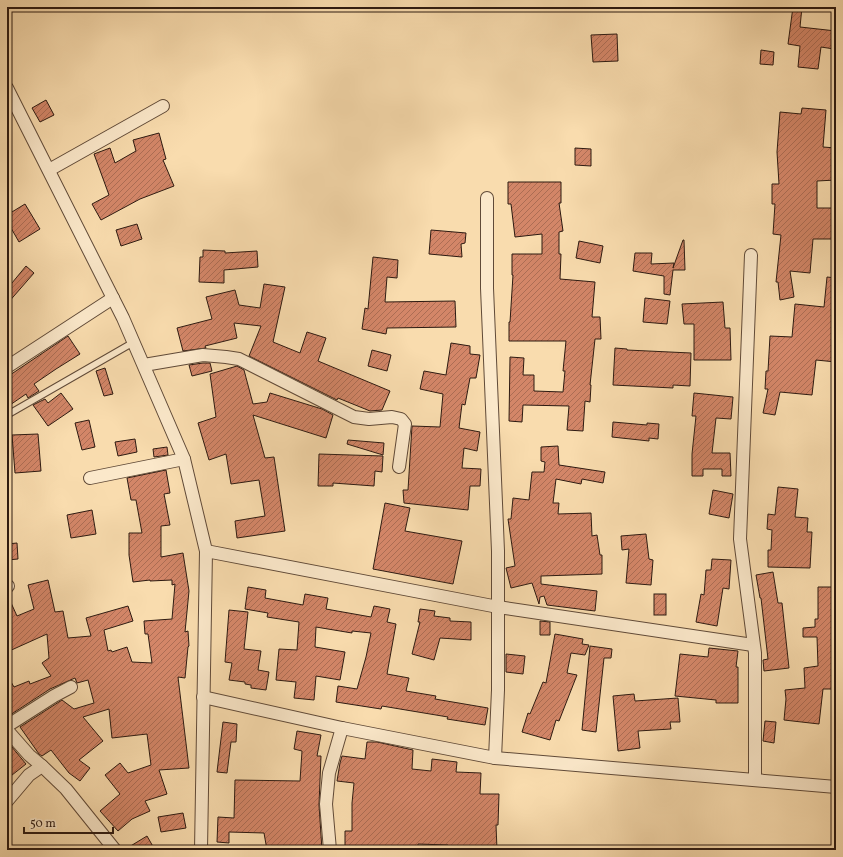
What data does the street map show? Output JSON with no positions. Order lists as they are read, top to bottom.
{
  "scale_bar": "50 m"
}
